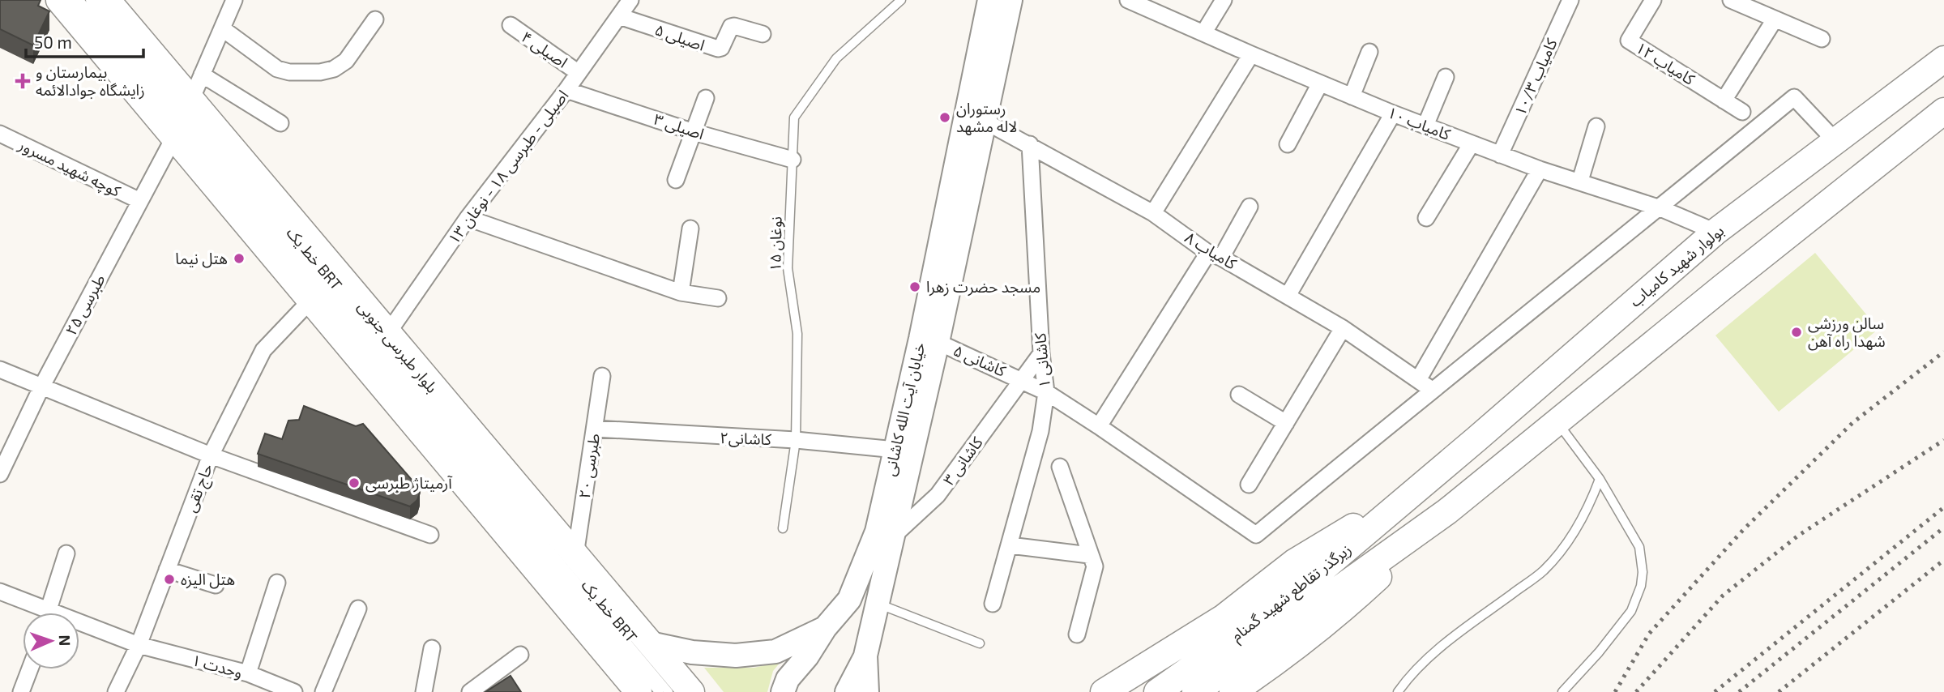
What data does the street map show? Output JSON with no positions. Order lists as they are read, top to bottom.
{
  "streets": {
    "main road": [
      "بولوار شهید کامیاب",
      "بلوار طبرسی جنوبی",
      "خیابان آیت الله کاشانی",
      "زیرگذر تقاطع شهید گمنام"
    ],
    "street": [
      "اصیلی ۵",
      "اصیلی ۴",
      "کامیاب ۱۲",
      "کامیاب ۱۰/۳",
      "کامیاب ۱۰",
      "اصیلی ۳",
      "اصیلی - طبرسی ۱۸ - نوغان ۱۳",
      "کوچه شهید مسرور",
      "کامیاب ۸",
      "طبرسی ۲۵",
      "کاشانی ۵",
      "کاشانی ۱",
      "کاشانی۲",
      "کاشانی ۳",
      "طبرسی ۲۰",
      "حاج تقی",
      "وحدت ۱"
    ],
    "lane": ["نوغان ۱۵", "خط یک BRT"]
  },
  "crossings": [
    ["اصیلی ۵", "اصیلی - طبرسی ۱۸ - نوغان ۱۳"],
    ["اصیلی ۴", "اصیلی - طبرسی ۱۸ - نوغان ۱۳"],
    ["کامیاب ۱۰/۳", "کامیاب ۱۰"],
    ["کامیاب ۱۰", "بولوار شهید کامیاب"],
    ["اصیلی ۳", "اصیلی - طبرسی ۱۸ - نوغان ۱۳"],
    ["اصیلی ۳", "نوغان ۱۵"],
    ["اصیلی - طبرسی ۱۸ - نوغان ۱۳", "بلوار طبرسی جنوبی"],
    ["کوچه شهید مسرور", "طبرسی ۲۵"],
    ["نوغان ۱۵", "کاشانی۲"],
    ["کامیاب ۸", "کاشانی ۵"],
    ["کامیاب ۸", "کاشانی ۱"],
    ["کامیاب ۸", "خیابان آیت الله کاشانی"],
    ["بولوار شهید کامیاب", "زیرگذر تقاطع شهید گمنام"],
    ["بلوار طبرسی جنوبی", "خیابان آیت الله کاشانی"],
    ["بلوار طبرسی جنوبی", "طبرسی ۲۰"],
    ["کاشانی ۵", "کاشانی ۱"],
    ["کاشانی ۵", "خیابان آیت الله کاشانی"],
    ["کاشانی ۵", "کاشانی ۳"],
    ["کاشانی ۱", "کاشانی ۳"],
    ["خیابان آیت الله کاشانی", "کاشانی۲"],
    ["خیابان آیت الله کاشانی", "کاشانی ۳"],
    ["کاشانی۲", "طبرسی ۲۰"],
    ["حاج تقی", "وحدت ۱"]
  ],
  "places": {
    "health": ["بیمارستان و زایشگاه جوادالائمه"],
    "other": [
      "رستوران لاله مشهد",
      "هتل نیما",
      "مسجد حضرت زهرا",
      "سالن ورزشی شهدا راه آهن",
      "آرمیتاژ طبرسی",
      "هتل الیزه"
    ]
  },
  "scale_bar": "50 m",
  "north": "right"
}
